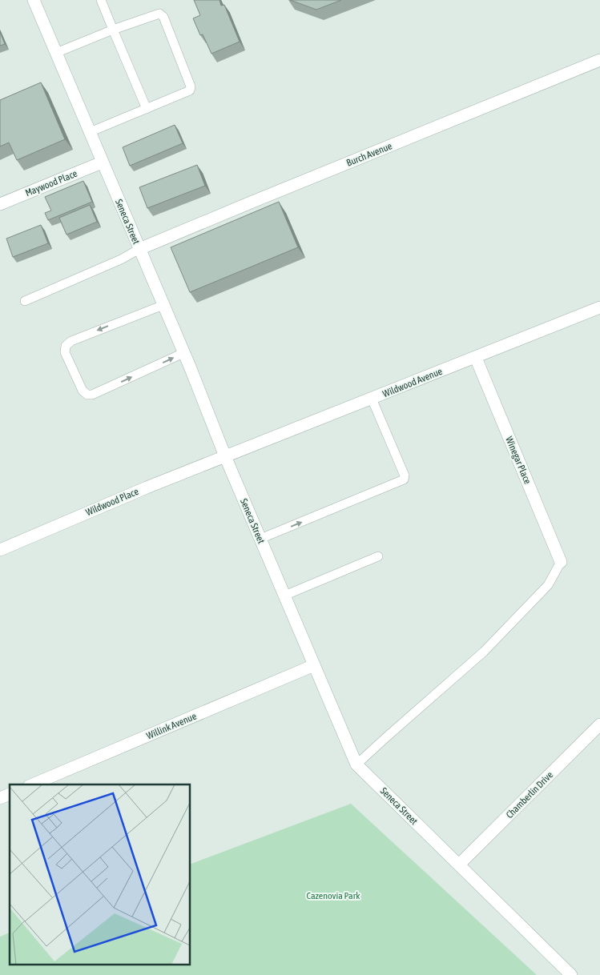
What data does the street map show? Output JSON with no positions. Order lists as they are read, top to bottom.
{
  "streets": {
    "street": [
      "Burch Avenue",
      "Maywood Place",
      "Seneca Street",
      "Wildwood Avenue",
      "Winegar Place",
      "Wildwood Place",
      "Willink Avenue",
      "Chamberlin Drive"
    ]
  },
  "crossings": [
    ["Burch Avenue", "Seneca Street"],
    ["Maywood Place", "Seneca Street"],
    ["Seneca Street", "Wildwood Avenue"],
    ["Seneca Street", "Wildwood Place"],
    ["Seneca Street", "Willink Avenue"],
    ["Seneca Street", "Chamberlin Drive"],
    ["Wildwood Avenue", "Winegar Place"],
    ["Wildwood Avenue", "Wildwood Place"]
  ],
  "parks": ["Cazenovia Park"]
}
